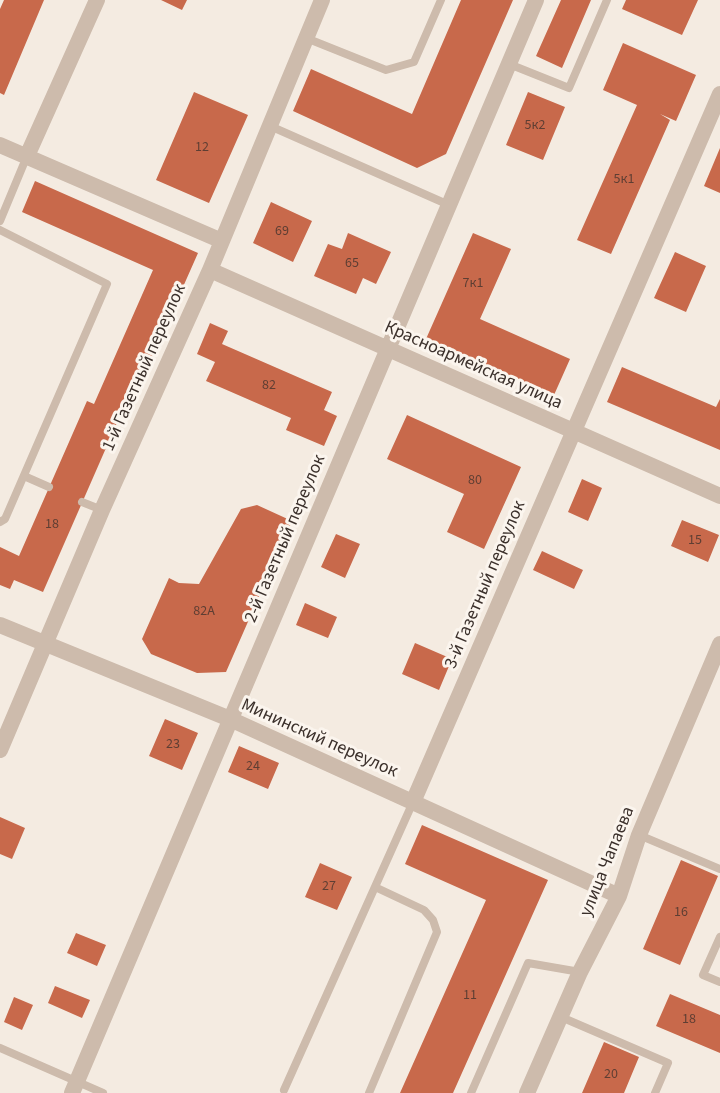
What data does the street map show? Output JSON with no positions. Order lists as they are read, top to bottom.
{
  "streets": {
    "street": [
      "Красноармейская улица",
      "1-й Газетный переулок",
      "2-й Газетный переулок",
      "3-й Газетный переулок",
      "Мининский переулок",
      "улица Чапаева"
    ]
  },
  "crossings": [
    ["Красноармейская улица", "1-й Газетный переулок"],
    ["Красноармейская улица", "2-й Газетный переулок"],
    ["Красноармейская улица", "3-й Газетный переулок"],
    ["1-й Газетный переулок", "Мининский переулок"],
    ["2-й Газетный переулок", "Мининский переулок"],
    ["3-й Газетный переулок", "Мининский переулок"],
    ["Мининский переулок", "улица Чапаева"]
  ],
  "house_numbers": [
    "5к2",
    "12",
    "5к1",
    "69",
    "65",
    "7к1",
    "82",
    "80",
    "18",
    "15",
    "82А",
    "23",
    "24",
    "27",
    "16",
    "11",
    "18",
    "20"
  ]
}
